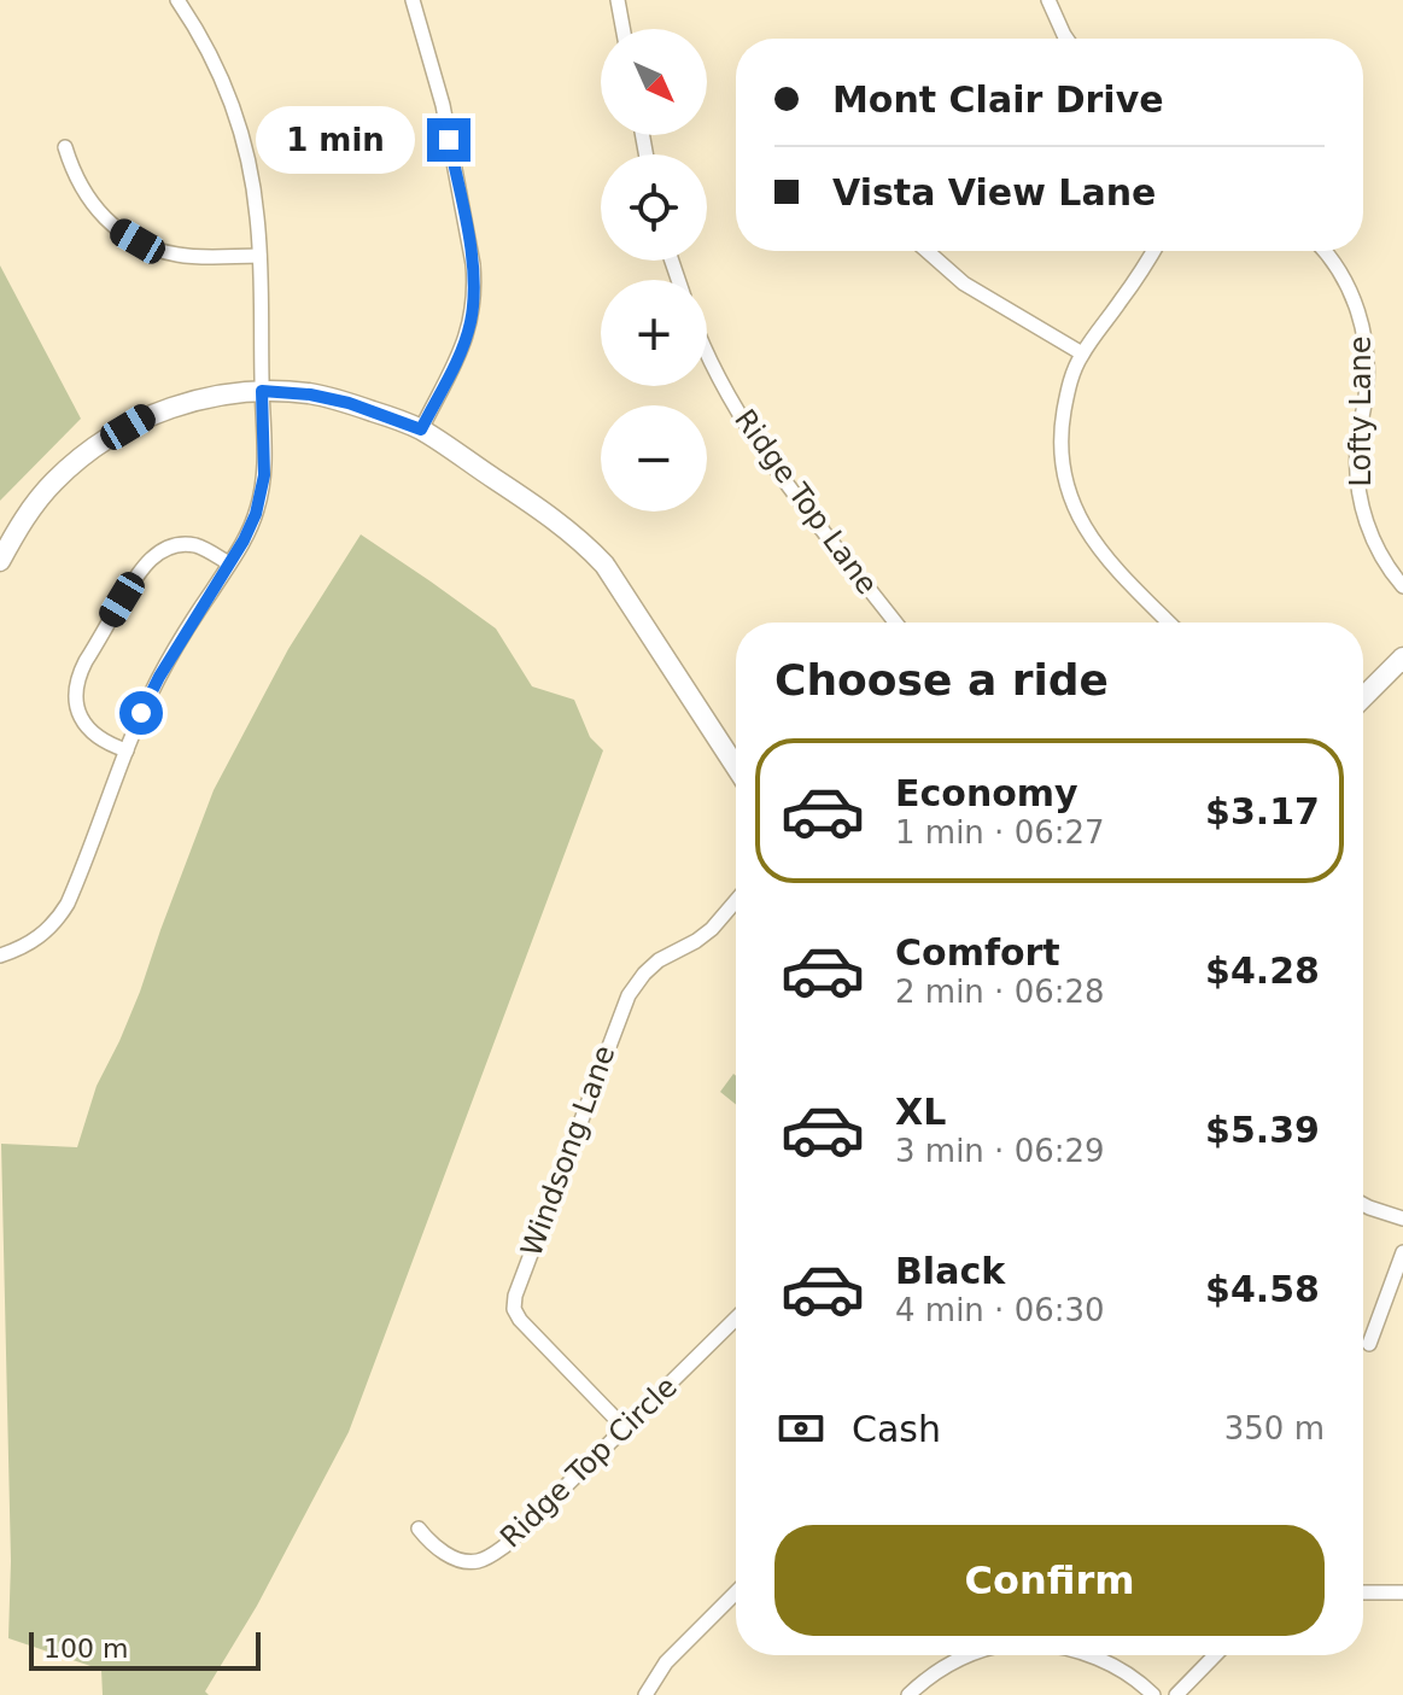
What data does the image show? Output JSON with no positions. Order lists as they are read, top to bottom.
{
  "streets": {
    "street": [
      "Lofty Lane",
      "Ridge Top Lane",
      "Windsong Lane",
      "Ridge Top Circle"
    ]
  },
  "crossings": [
    ["Windsong Lane", "Ridge Top Circle"]
  ],
  "scale_bar": "100 m",
  "north": "bottom right",
  "page": {
    "map_buttons": ["+", "−"],
    "banner": ["Mont Clair Drive", "Vista View Lane"],
    "bubble": "1 min",
    "heading": "Choose a ride",
    "list": [
      {
        "name": "Economy",
        "note": "1 min · 06:27",
        "value": "$3.17"
      },
      {
        "name": "Comfort",
        "note": "2 min · 06:28",
        "value": "$4.28"
      },
      {
        "name": "XL",
        "note": "3 min · 06:29",
        "value": "$5.39"
      },
      {
        "name": "Black",
        "note": "4 min · 06:30",
        "value": "$4.58"
      }
    ],
    "pay": ["Cash", "350 m"],
    "buttons": "Confirm",
    "scale": "100 m"
  }
}
